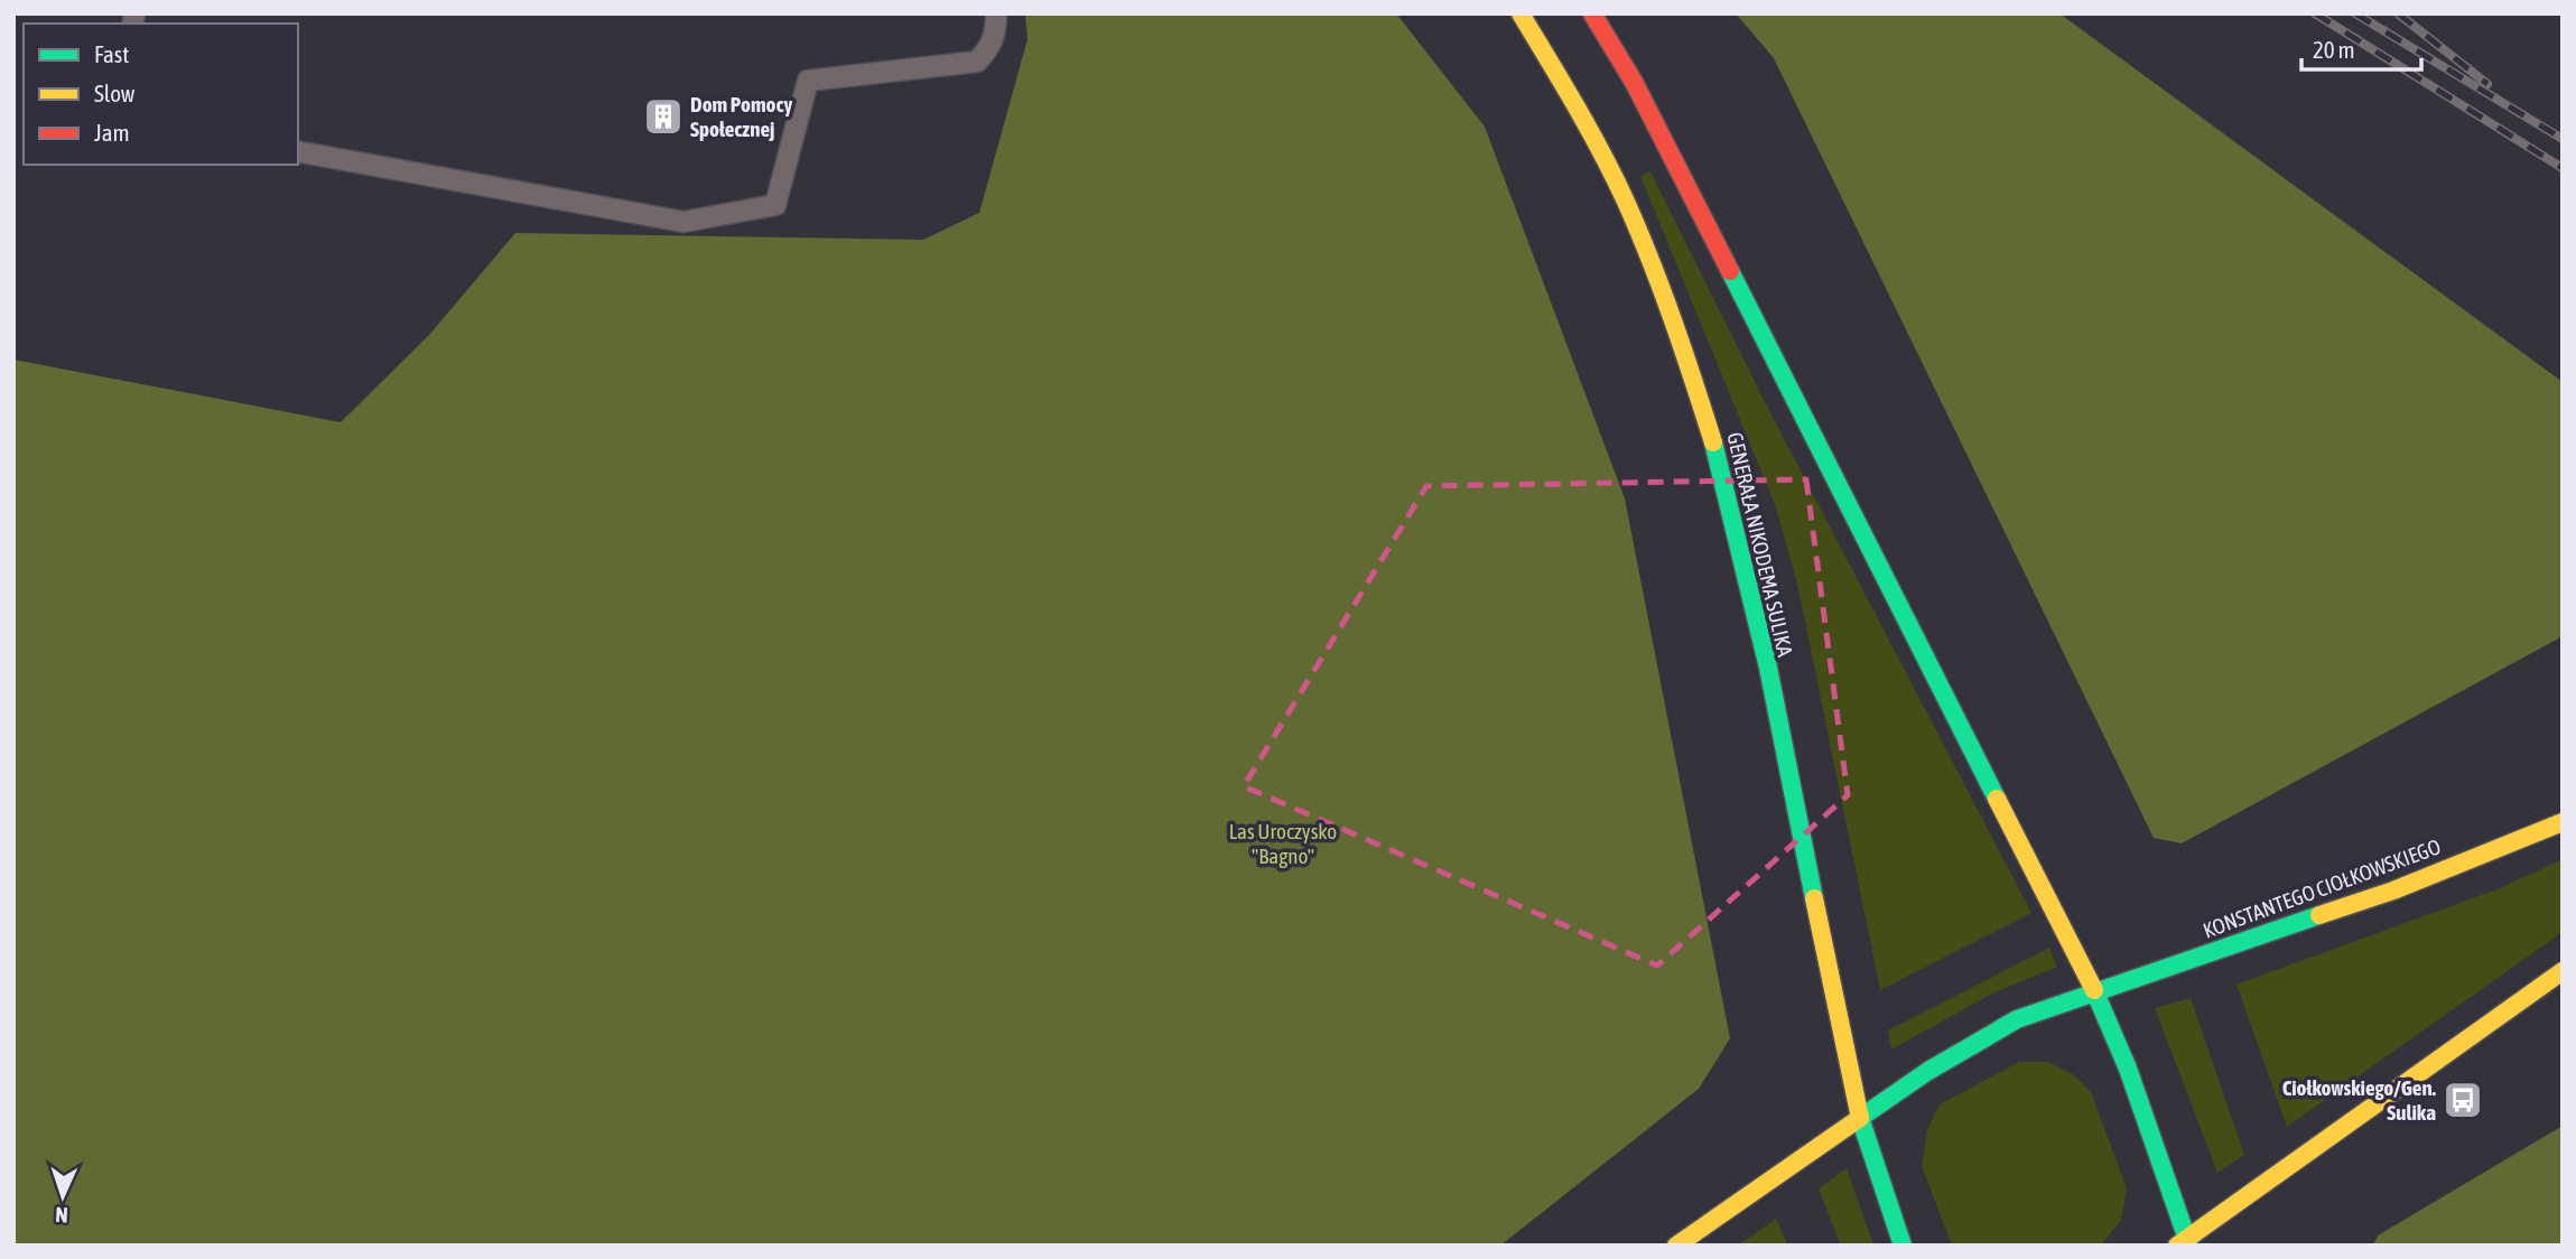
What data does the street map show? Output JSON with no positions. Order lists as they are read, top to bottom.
{
  "streets": {
    "main road": ["GENERAŁA NIKODEMA SULIKA", "KONSTANTEGO CIOŁKOWSKIEGO"]
  },
  "crossings": [
    ["GENERAŁA NIKODEMA SULIKA", "KONSTANTEGO CIOŁKOWSKIEGO"]
  ],
  "parks": ["Las Uroczysko \"Bagno\""],
  "places": {
    "building": ["Dom Pomocy Społecznej"],
    "bus stop": ["Ciołkowskiego/Gen. Sulika"]
  },
  "legend": ["Fast", "Slow", "Jam"],
  "scale_bar": "20 m",
  "north": "bottom"
}
